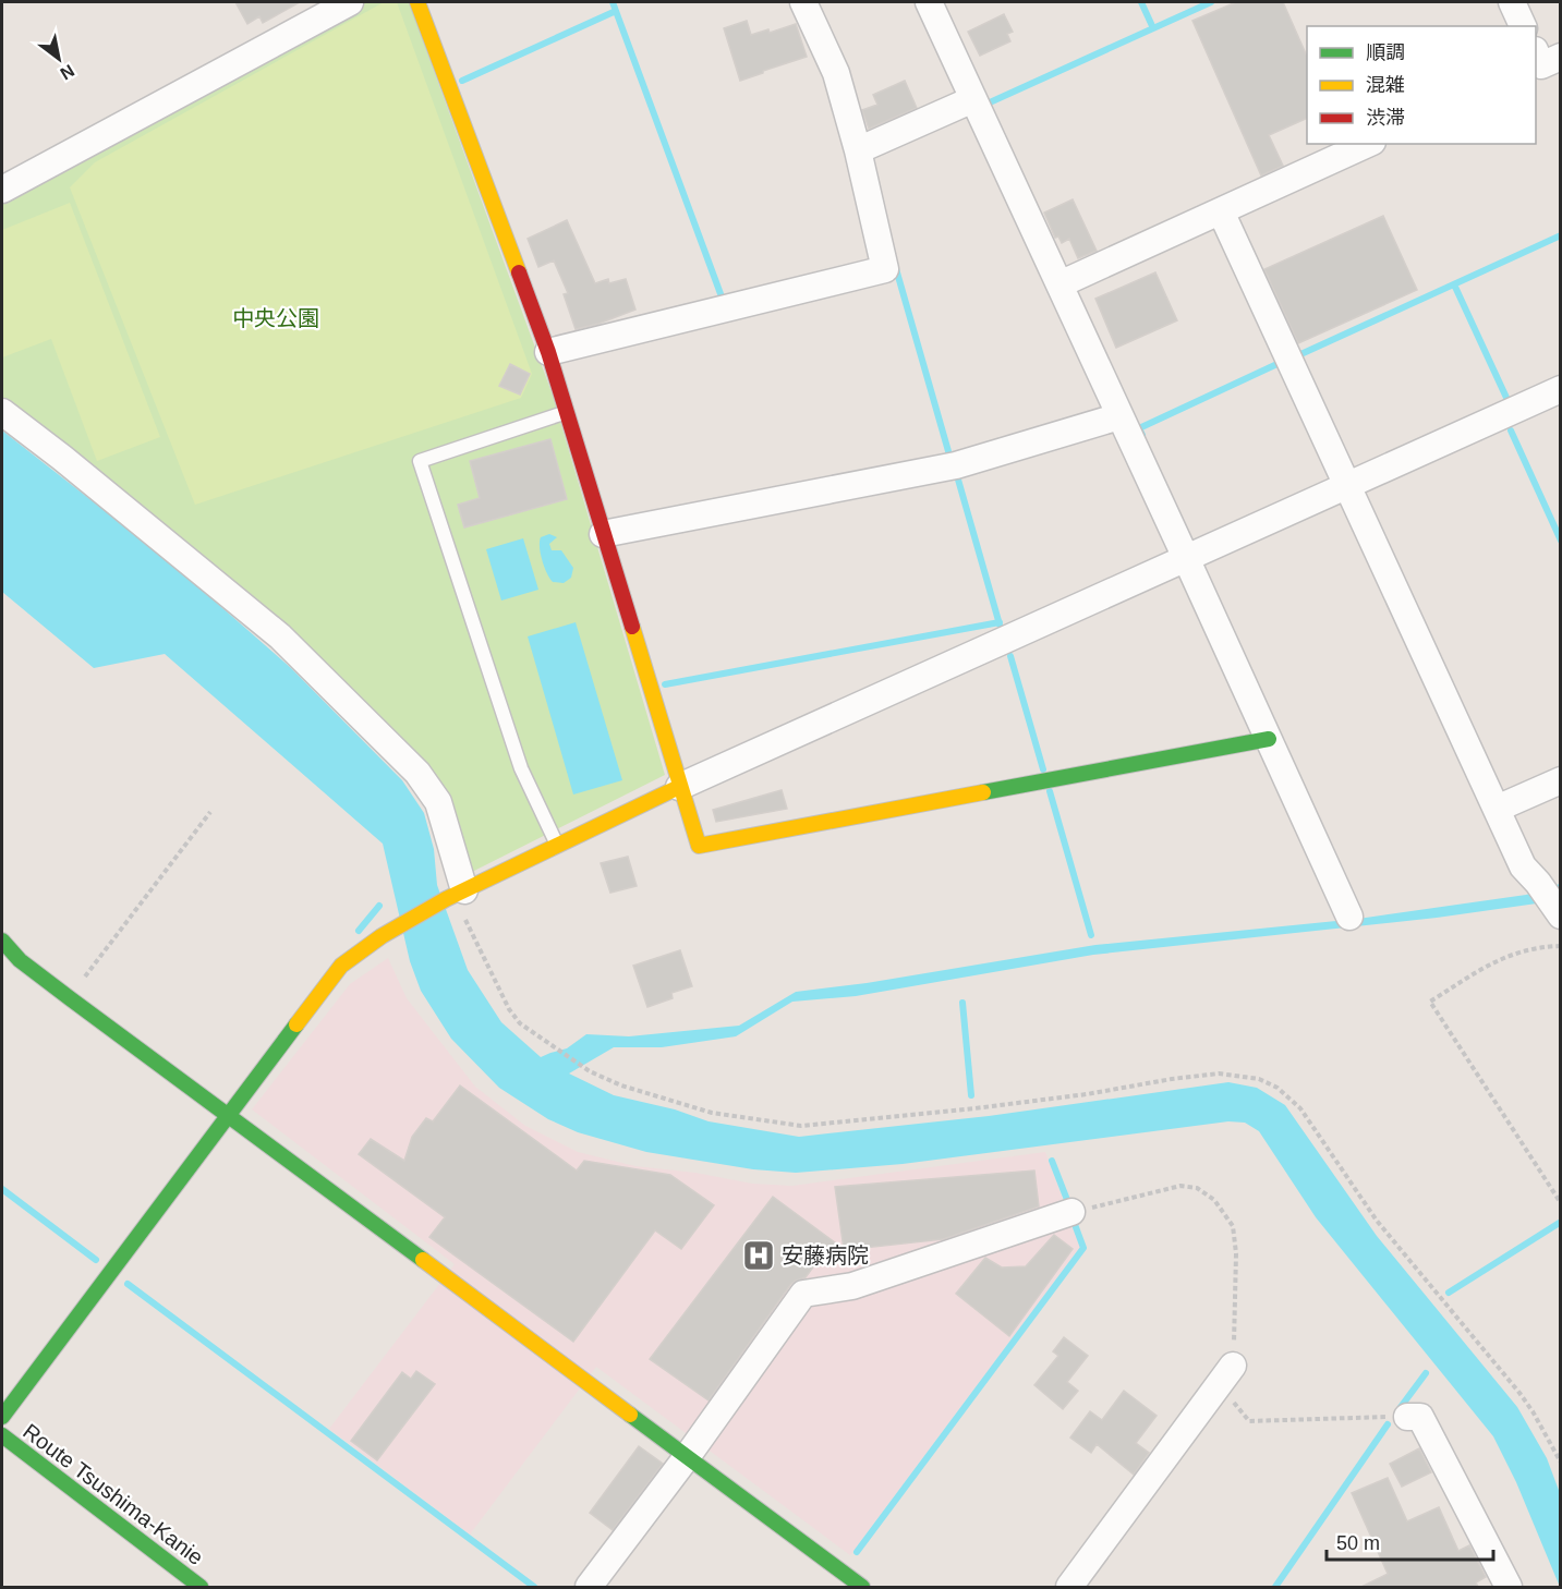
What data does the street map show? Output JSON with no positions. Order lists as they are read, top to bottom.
{
  "streets": {
    "street": ["Route Tsushima-Kanie"]
  },
  "parks": ["中央公園"],
  "places": {
    "hospital": ["安藤病院"]
  },
  "legend": ["順調", "混雑", "渋滞"],
  "scale_bar": "50 m",
  "north": "bottom right"
}
